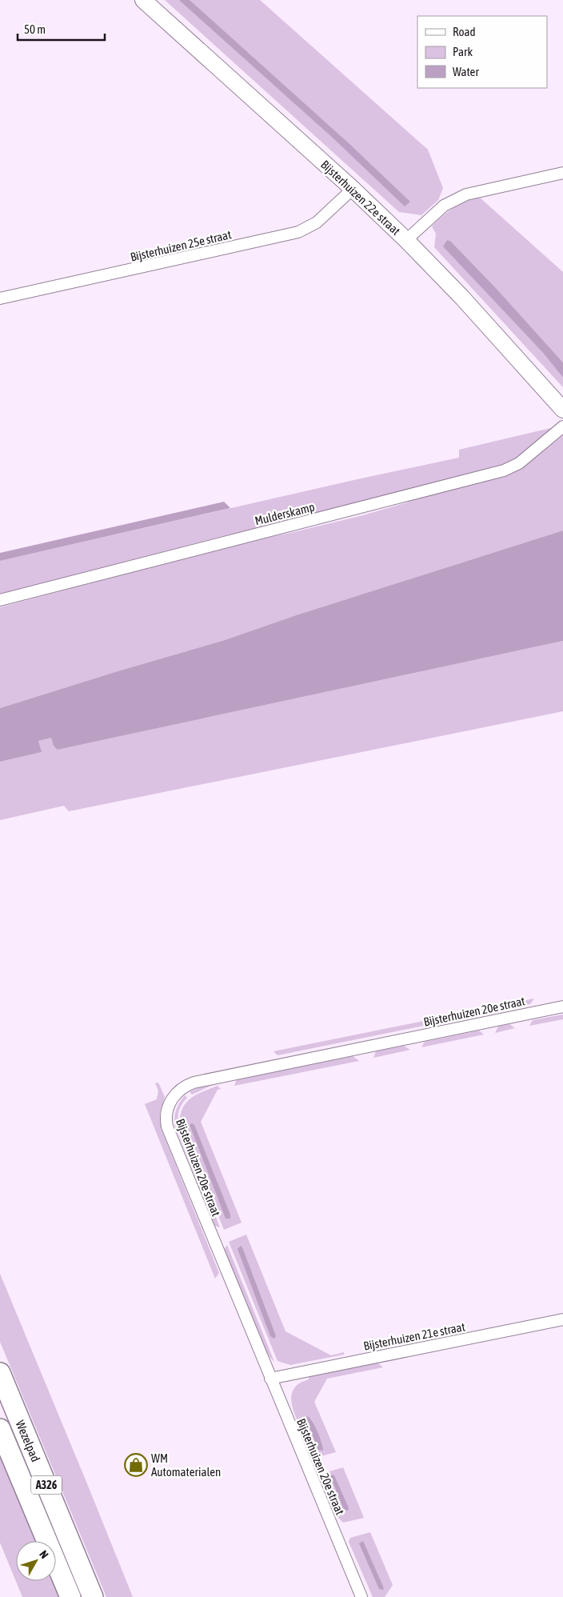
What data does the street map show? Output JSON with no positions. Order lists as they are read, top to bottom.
{
  "streets": {
    "highway": ["Wezelpad", "A326"],
    "main road": ["Bijsterhuizen 22e straat"],
    "street": [
      "Bijsterhuizen 25e straat",
      "Mulderskamp",
      "Bijsterhuizen 20e straat",
      "Bijsterhuizen 21e straat"
    ]
  },
  "crossings": [
    ["Bijsterhuizen 22e straat", "Bijsterhuizen 25e straat"],
    ["Bijsterhuizen 20e straat", "Bijsterhuizen 21e straat"]
  ],
  "places": {
    "shop": ["WM Automaterialen"]
  },
  "legend": ["Road", "Park", "Water"],
  "scale_bar": "50 m",
  "north": "top right"
}
